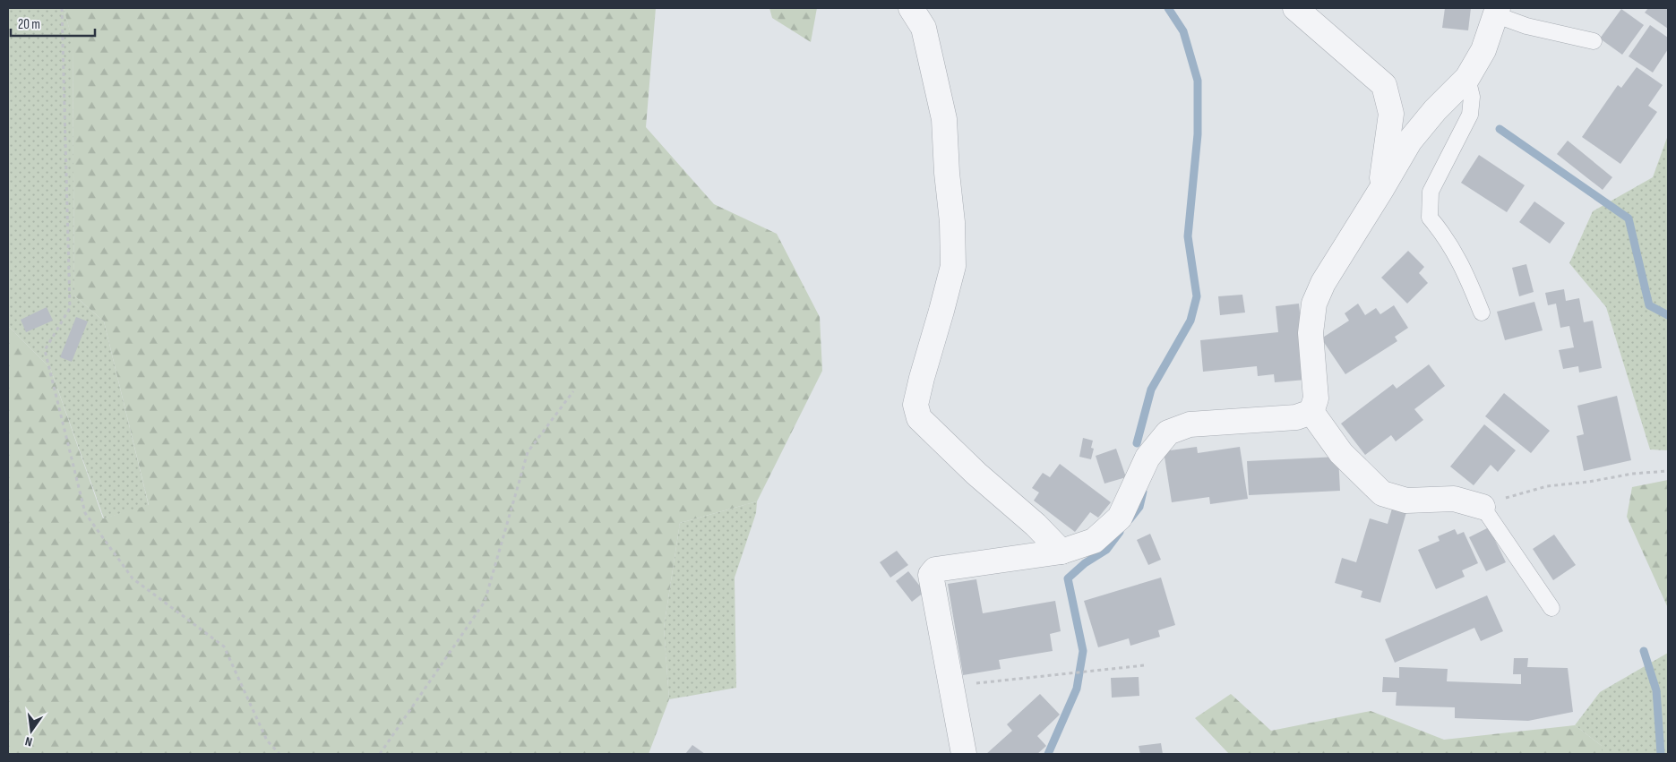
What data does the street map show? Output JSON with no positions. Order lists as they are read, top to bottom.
{
  "scale_bar": "20 m",
  "north": "bottom"
}
